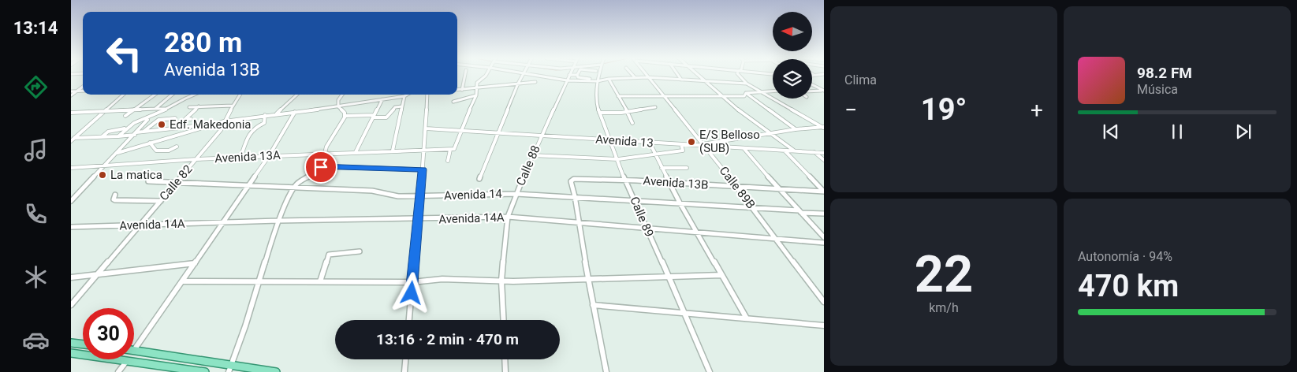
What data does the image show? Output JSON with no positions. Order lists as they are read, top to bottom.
{
  "streets": {
    "street": [
      "Avenida 13",
      "Avenida 13A",
      "Calle 88",
      "Calle 82",
      "Avenida 13B",
      "Calle 89B",
      "Avenida 14",
      "Calle 89",
      "Avenida 14A"
    ]
  },
  "crossings": [
    ["Avenida 13", "Calle 88"],
    ["Avenida 13", "Calle 89B"],
    ["Avenida 13", "Calle 89"],
    ["Avenida 13A", "Calle 82"],
    ["Calle 88", "Avenida 14"],
    ["Calle 88", "Avenida 14A"],
    ["Calle 82", "Avenida 14"],
    ["Calle 82", "Avenida 14A"],
    ["Avenida 13B", "Calle 89B"],
    ["Avenida 13B", "Avenida 14"],
    ["Avenida 13B", "Calle 89"],
    ["Calle 89B", "Avenida 14"],
    ["Calle 89B", "Avenida 14A"],
    ["Avenida 14", "Calle 89"],
    ["Calle 89", "Avenida 14A"]
  ],
  "places": ["Edf. Makedonia", "E/S Belloso (SUB)", "La matica"],
  "north": "left",
  "page": {
    "tabs": "13:14",
    "tile": [
      "Clima",
      ["22", "km/h"],
      ["Autonomía · 94%", "470 km"]
    ],
    "turn": ["280 m", "Avenida 13B"],
    "song": ["98.2 FM", "Música"],
    "heat": ["−", "19°", "+"],
    "limit": "30",
    "trip": "13:16 · 2 min · 470 m"
  }
}
